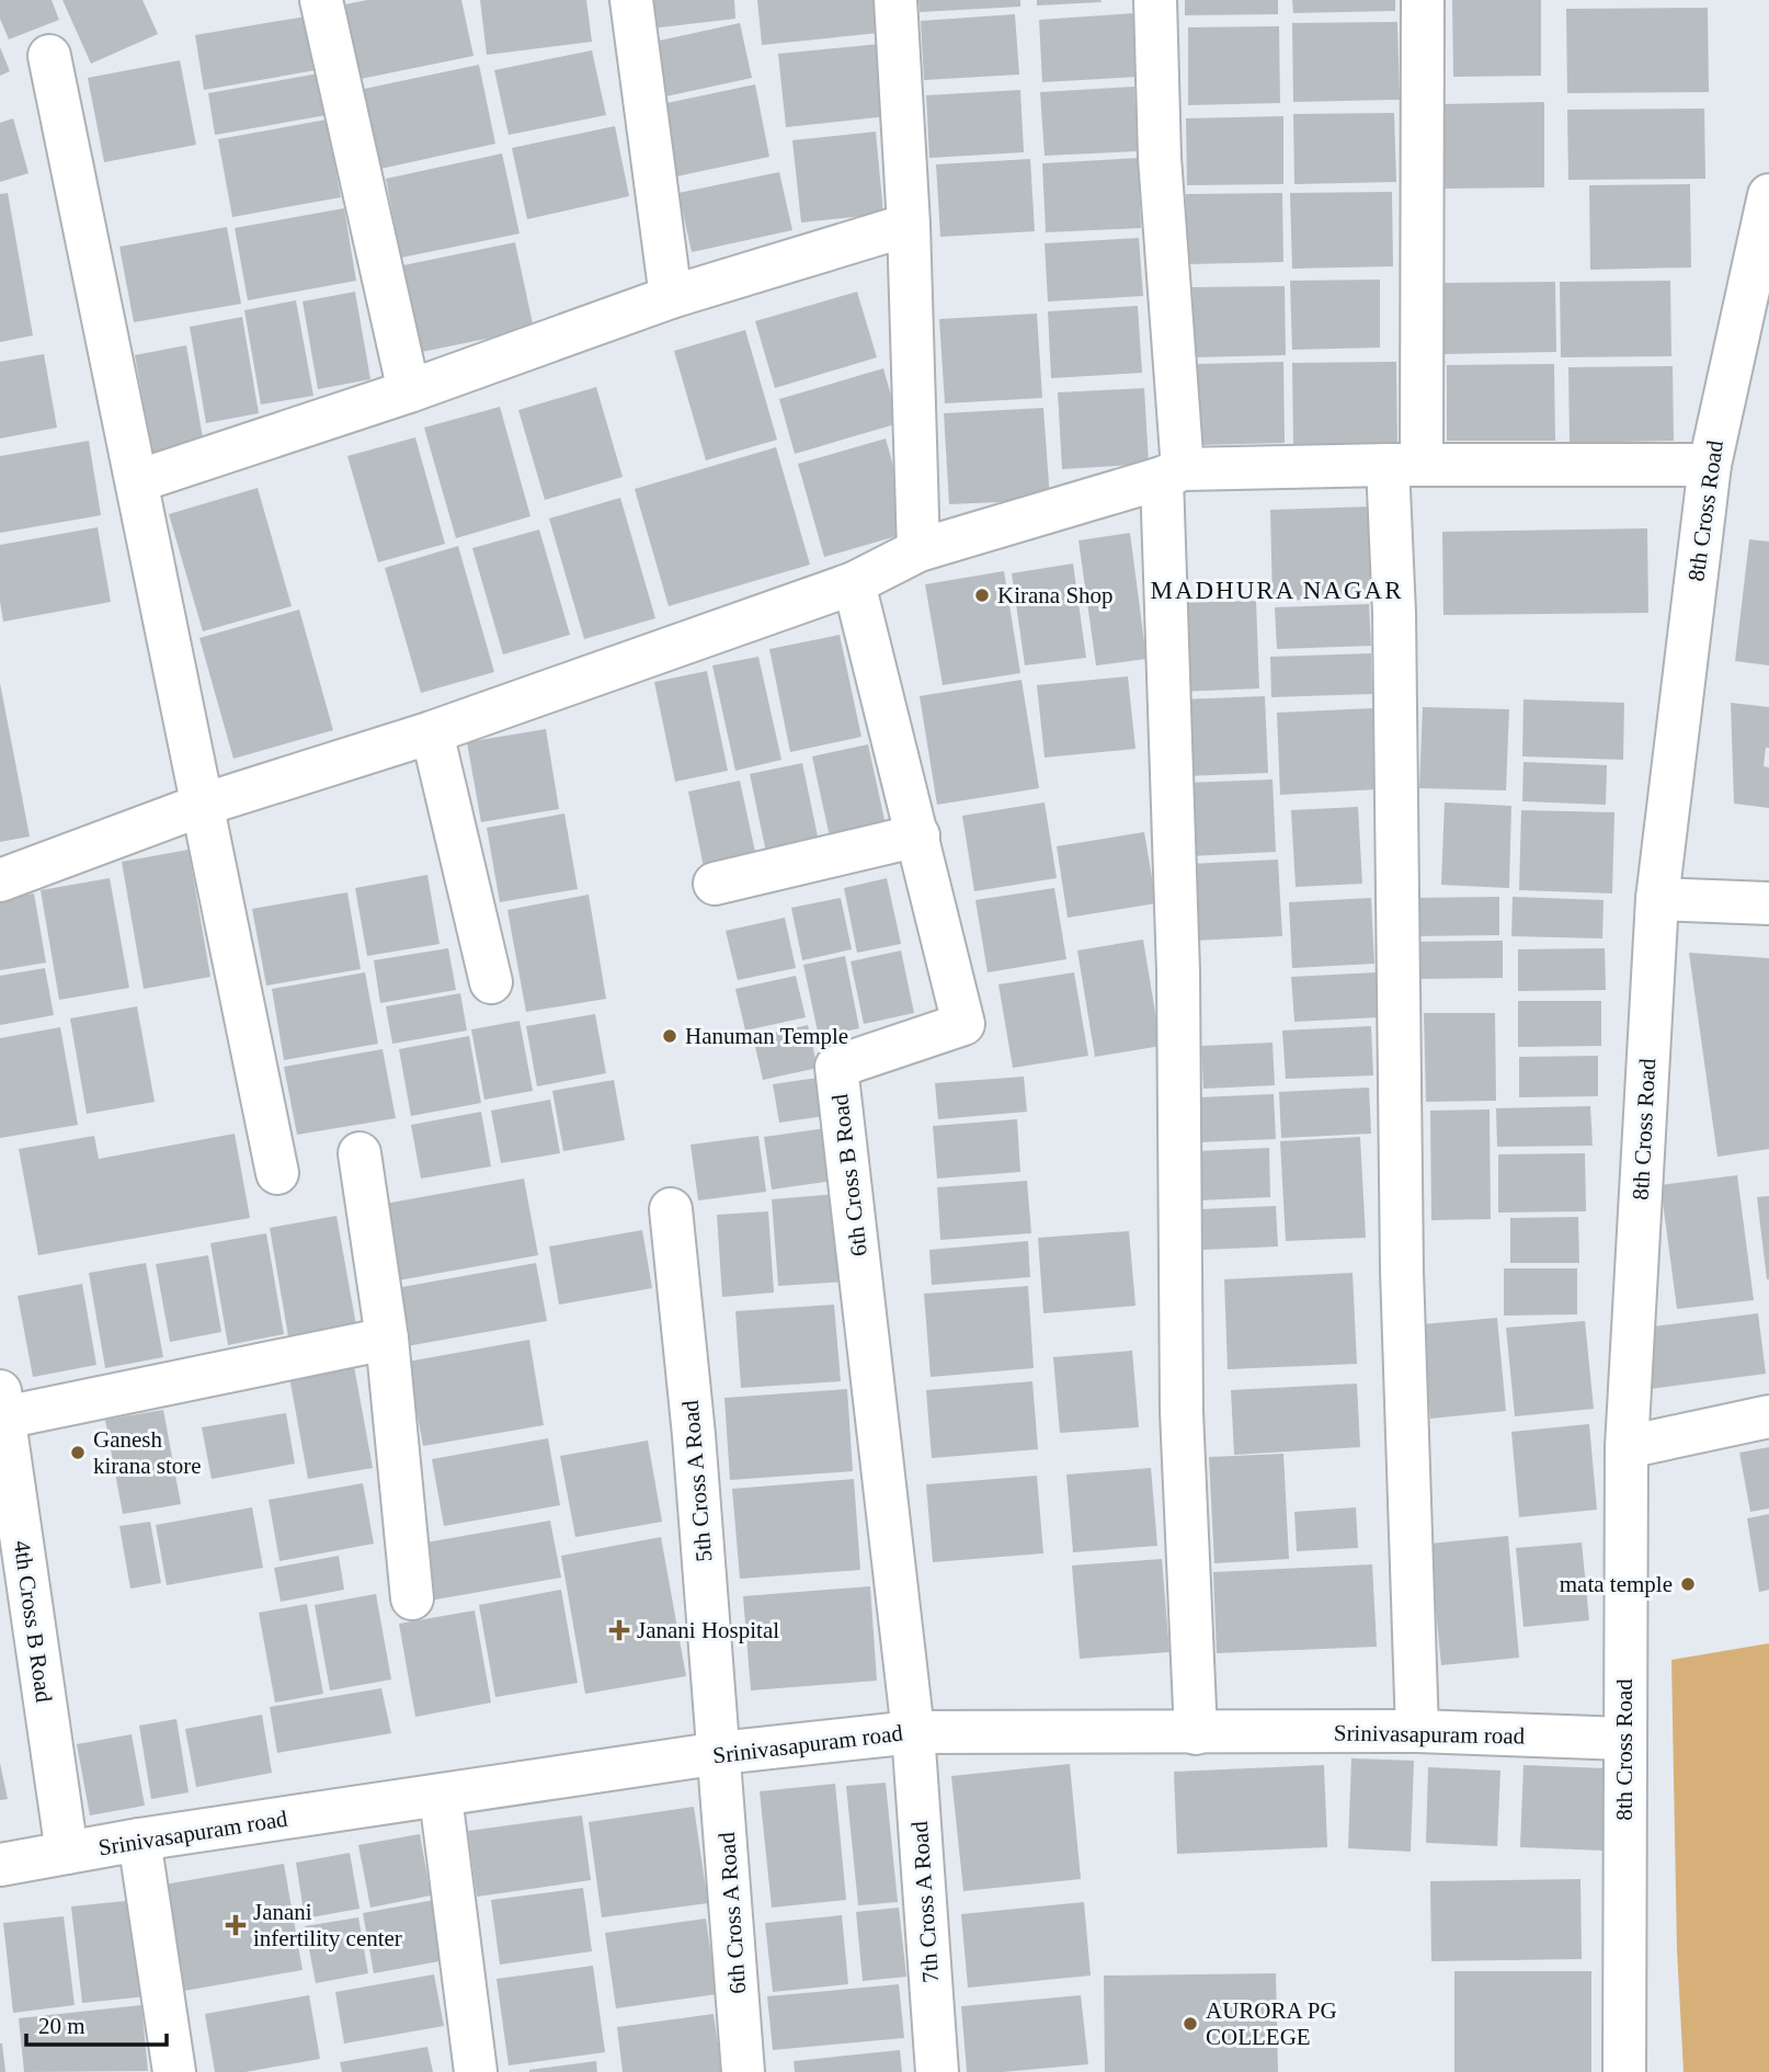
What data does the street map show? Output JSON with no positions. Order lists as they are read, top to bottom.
{
  "streets": {
    "street": [
      "8th Cross Road",
      "6th Cross B Road",
      "5th Cross A Road",
      "4th Cross B Road",
      "Srinivasapuram road",
      "7th Cross A Road",
      "6th Cross A Road"
    ]
  },
  "crossings": [
    ["8th Cross Road", "Srinivasapuram road"],
    ["6th Cross B Road", "Srinivasapuram road"],
    ["6th Cross B Road", "7th Cross A Road"],
    ["5th Cross A Road", "Srinivasapuram road"],
    ["5th Cross A Road", "6th Cross A Road"],
    ["4th Cross B Road", "Srinivasapuram road"],
    ["Srinivasapuram road", "7th Cross A Road"],
    ["Srinivasapuram road", "6th Cross A Road"]
  ],
  "districts": ["MADHURA NAGAR"],
  "places": {
    "other": [
      "Kirana Shop",
      "Hanuman Temple",
      "Ganesh kirana store",
      "mata temple",
      "AURORA PG COLLEGE"
    ],
    "health": ["Janani Hospital", "Janani infertility center"]
  },
  "scale_bar": "20 m"
}
